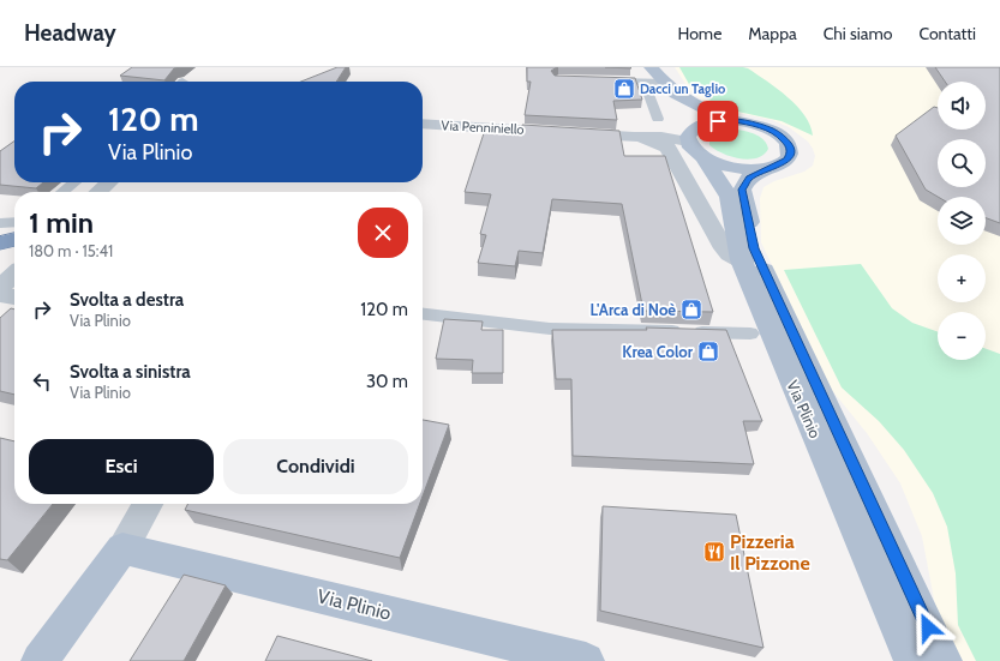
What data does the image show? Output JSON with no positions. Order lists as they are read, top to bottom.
{
  "streets": {
    "main road": ["Via Plinio"],
    "street": ["Via Penniniello"]
  },
  "crossings": [
    ["Via Penniniello", "Via Plinio"]
  ],
  "places": {
    "shop": ["Dacci un Taglio", "L'Arca di Noè", "Krea Color"],
    "restaurant": ["Pizzeria Il Pizzone"]
  },
  "page": {
    "header": "Headway",
    "nav": [
      "Home",
      "Mappa",
      "Chi siamo",
      "Contatti"
    ],
    "map_buttons": ["+", "−"],
    "turn": ["120 m", "Via Plinio"],
    "heading": ["1 min", "180 m · 15:41"],
    "list": [
      {
        "name": "Svolta a destra",
        "note": "Via Plinio",
        "value": "120 m"
      },
      {
        "name": "Svolta a sinistra",
        "note": "Via Plinio",
        "value": "30 m"
      }
    ],
    "buttons": ["Esci", "Condividi"]
  }
}
